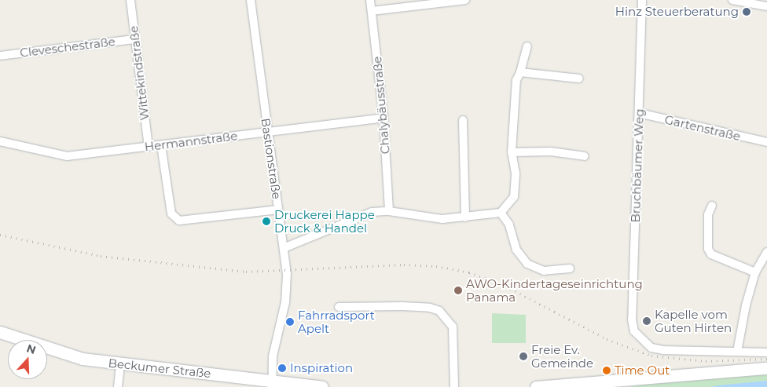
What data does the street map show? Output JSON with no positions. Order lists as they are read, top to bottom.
{
  "streets": {
    "main road": ["Beckumer Straße"],
    "street": [
      "Cleveschestraße",
      "Wittekindstraße",
      "Chalybäusstraße",
      "Gartenstraße",
      "Hermannstraße",
      "Bastionstraße",
      "Bruchbäumer Weg"
    ]
  },
  "crossings": [
    ["Cleveschestraße", "Wittekindstraße"],
    ["Wittekindstraße", "Hermannstraße"],
    ["Chalybäusstraße", "Hermannstraße"],
    ["Gartenstraße", "Bruchbäumer Weg"],
    ["Hermannstraße", "Bastionstraße"],
    ["Bastionstraße", "Beckumer Straße"]
  ],
  "places": [
    "Hinz Steuerberatung",
    "Druckerei Happe Druck & Handel",
    "AWO-Kindertageseinrichtung Panama",
    "Kapelle vom Guten Hirten",
    "Fahrradsport Apelt",
    "Freie Ev. Gemeinde",
    "Inspiration",
    "Time Out"
  ],
  "north": "top"
}
